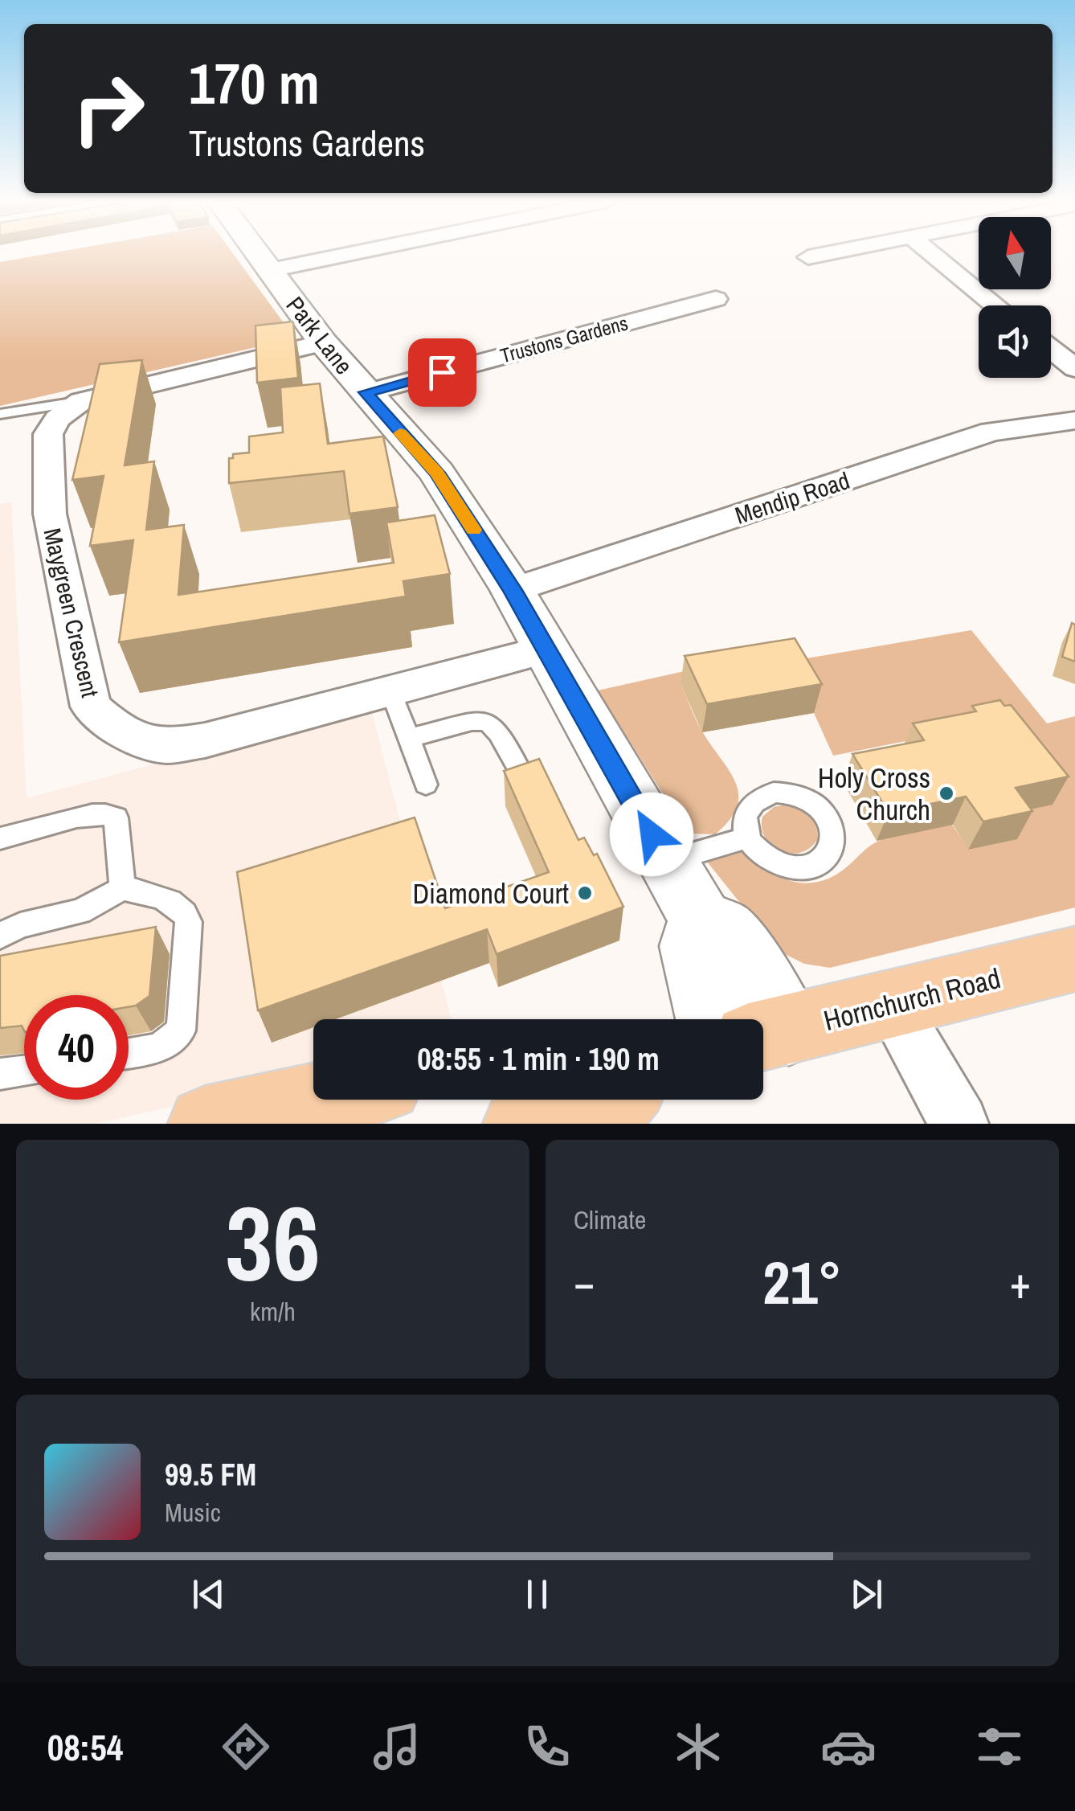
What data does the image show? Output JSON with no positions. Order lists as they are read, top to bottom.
{
  "streets": {
    "main road": ["Hornchurch Road"],
    "street": [
      "Park Lane",
      "Trustons Gardens",
      "Mendip Road",
      "Maygreen Crescent"
    ]
  },
  "crossings": [
    ["Park Lane", "Trustons Gardens"],
    ["Park Lane", "Mendip Road"],
    ["Park Lane", "Maygreen Crescent"],
    ["Park Lane", "Hornchurch Road"]
  ],
  "places": ["Holy Cross Church", "Diamond Court"],
  "north": "top",
  "page": {
    "turn": ["170 m", "Trustons Gardens"],
    "limit": "40",
    "trip": "08:55 · 1 min · 190 m",
    "tile": [
      ["36", "km/h"],
      "Climate"
    ],
    "heat": ["−", "21°", "+"],
    "song": ["99.5 FM", "Music"],
    "tabs": "08:54"
  }
}
